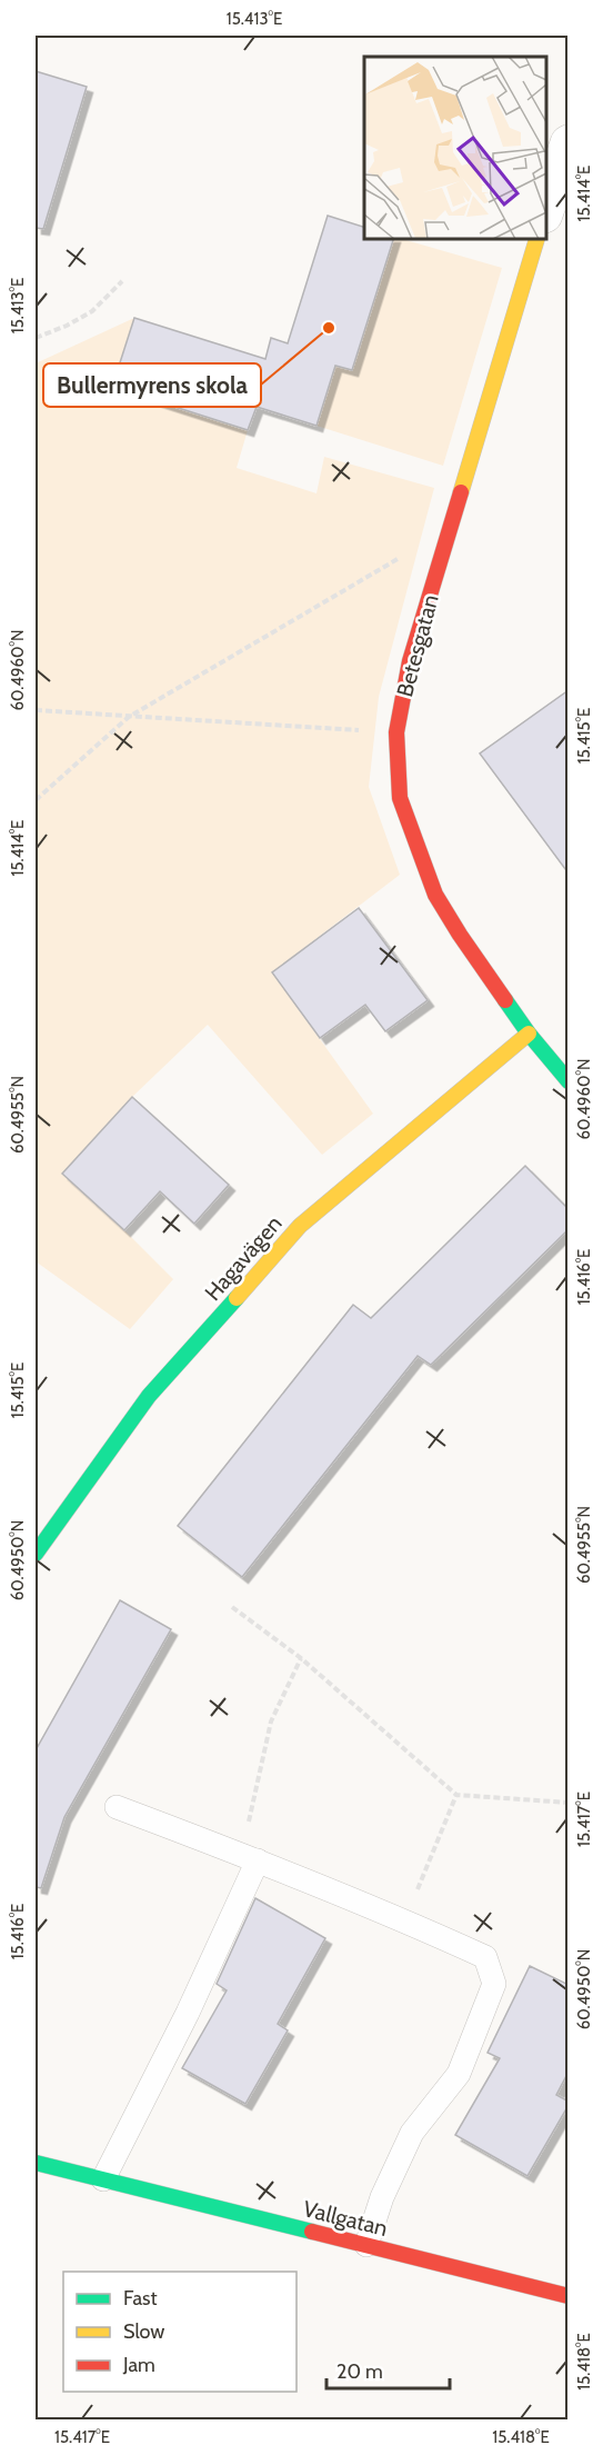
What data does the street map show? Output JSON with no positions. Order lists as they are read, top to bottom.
{
  "streets": {
    "street": ["Betesgatan", "Hagavägen", "Vallgatan"]
  },
  "crossings": [
    ["Betesgatan", "Hagavägen"]
  ],
  "places": ["Bullermyrens skola"],
  "legend": ["Fast", "Slow", "Jam"],
  "scale_bar": "20 m",
  "coordinates": [
    "15.413°E",
    "15.414°E",
    "60.4960°N",
    "15.415°E",
    "60.4955°N",
    "15.416°E",
    "60.4950°N",
    "15.417°E",
    "15.418°E"
  ]
}
